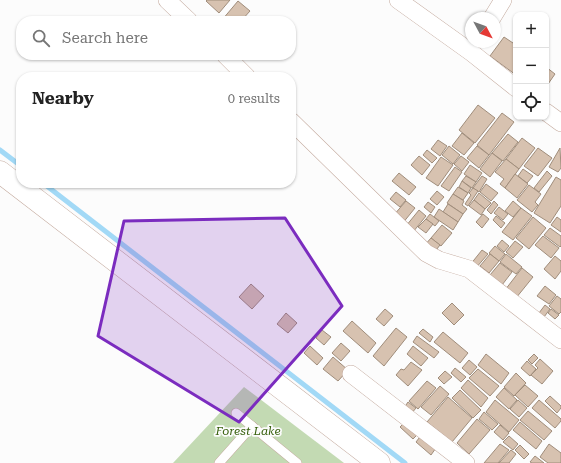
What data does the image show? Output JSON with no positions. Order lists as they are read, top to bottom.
{
  "parks": ["Forest Lake"],
  "north": "bottom right",
  "page": {
    "map_buttons": ["+", "−"],
    "search": "Search here",
    "heading": ["Nearby", "0 results"]
  }
}
